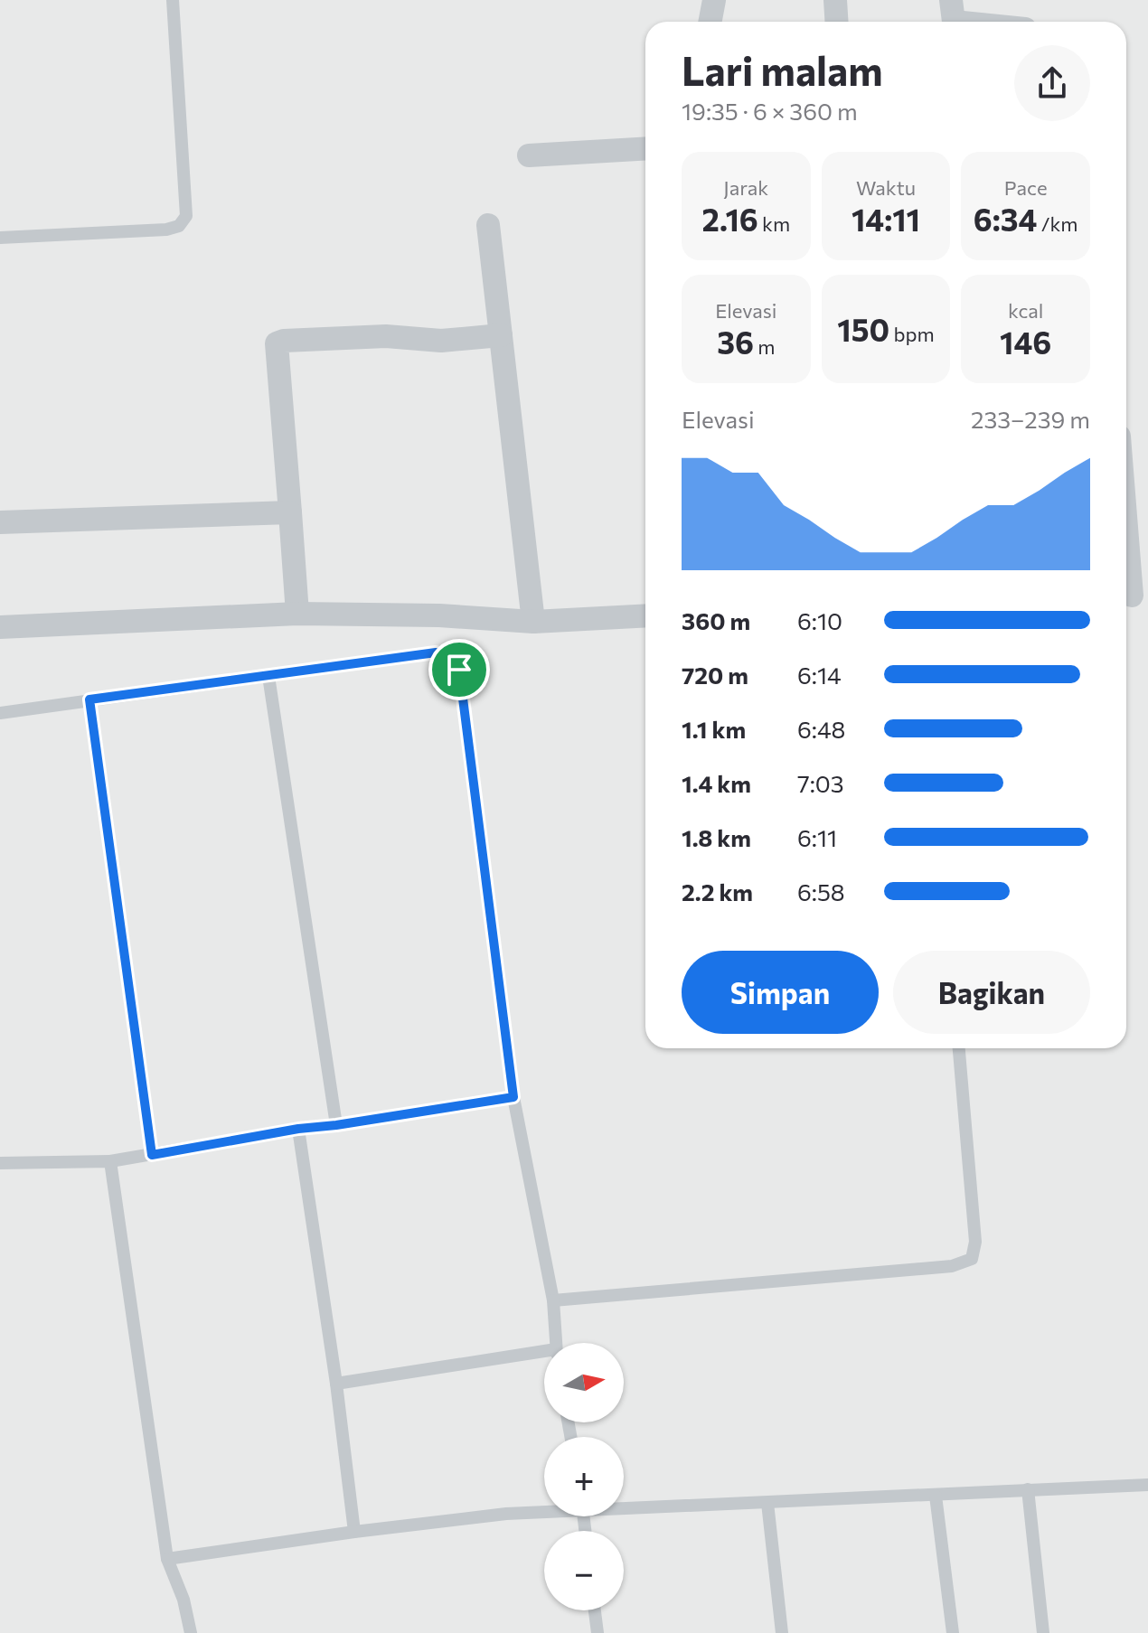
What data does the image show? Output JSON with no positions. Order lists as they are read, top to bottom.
{
  "north": "right",
  "page": {
    "heading": ["Lari malam", "19:35 · 6 × 360 m"],
    "stats": [
      ["Jarak", "2.16 km"],
      ["Waktu", "14:11"],
      ["Pace", "6:34 /km"],
      ["Elevasi", "36 m"],
      ["150 bpm"],
      ["kcal", "146"]
    ],
    "chart": ["Elevasi", "233–239 m"],
    "list": [
      {
        "name": "360 m",
        "note": "6:10"
      },
      {
        "name": "720 m",
        "note": "6:14"
      },
      {
        "name": "1.1 km",
        "note": "6:48"
      },
      {
        "name": "1.4 km",
        "note": "7:03"
      },
      {
        "name": "1.8 km",
        "note": "6:11"
      },
      {
        "name": "2.2 km",
        "note": "6:58"
      }
    ],
    "buttons": ["Simpan", "Bagikan"],
    "map_buttons": ["+", "−"]
  }
}
